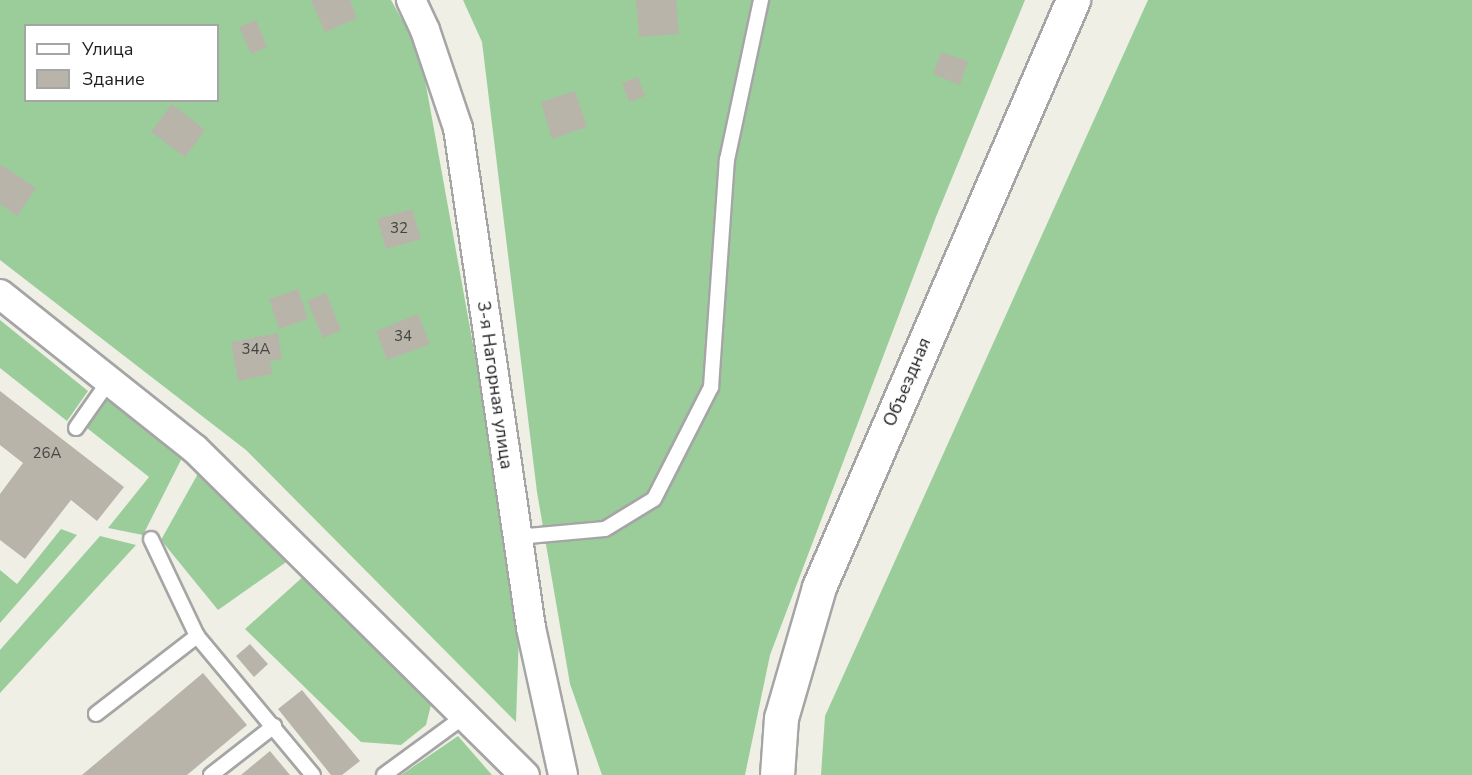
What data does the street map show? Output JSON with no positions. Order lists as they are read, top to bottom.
{
  "streets": {
    "street": ["Объездная", "3-я Нагорная улица"]
  },
  "house_numbers": [
    "32",
    "34",
    "34А",
    "26А"
  ],
  "legend": ["Улица", "Здание"]
}
